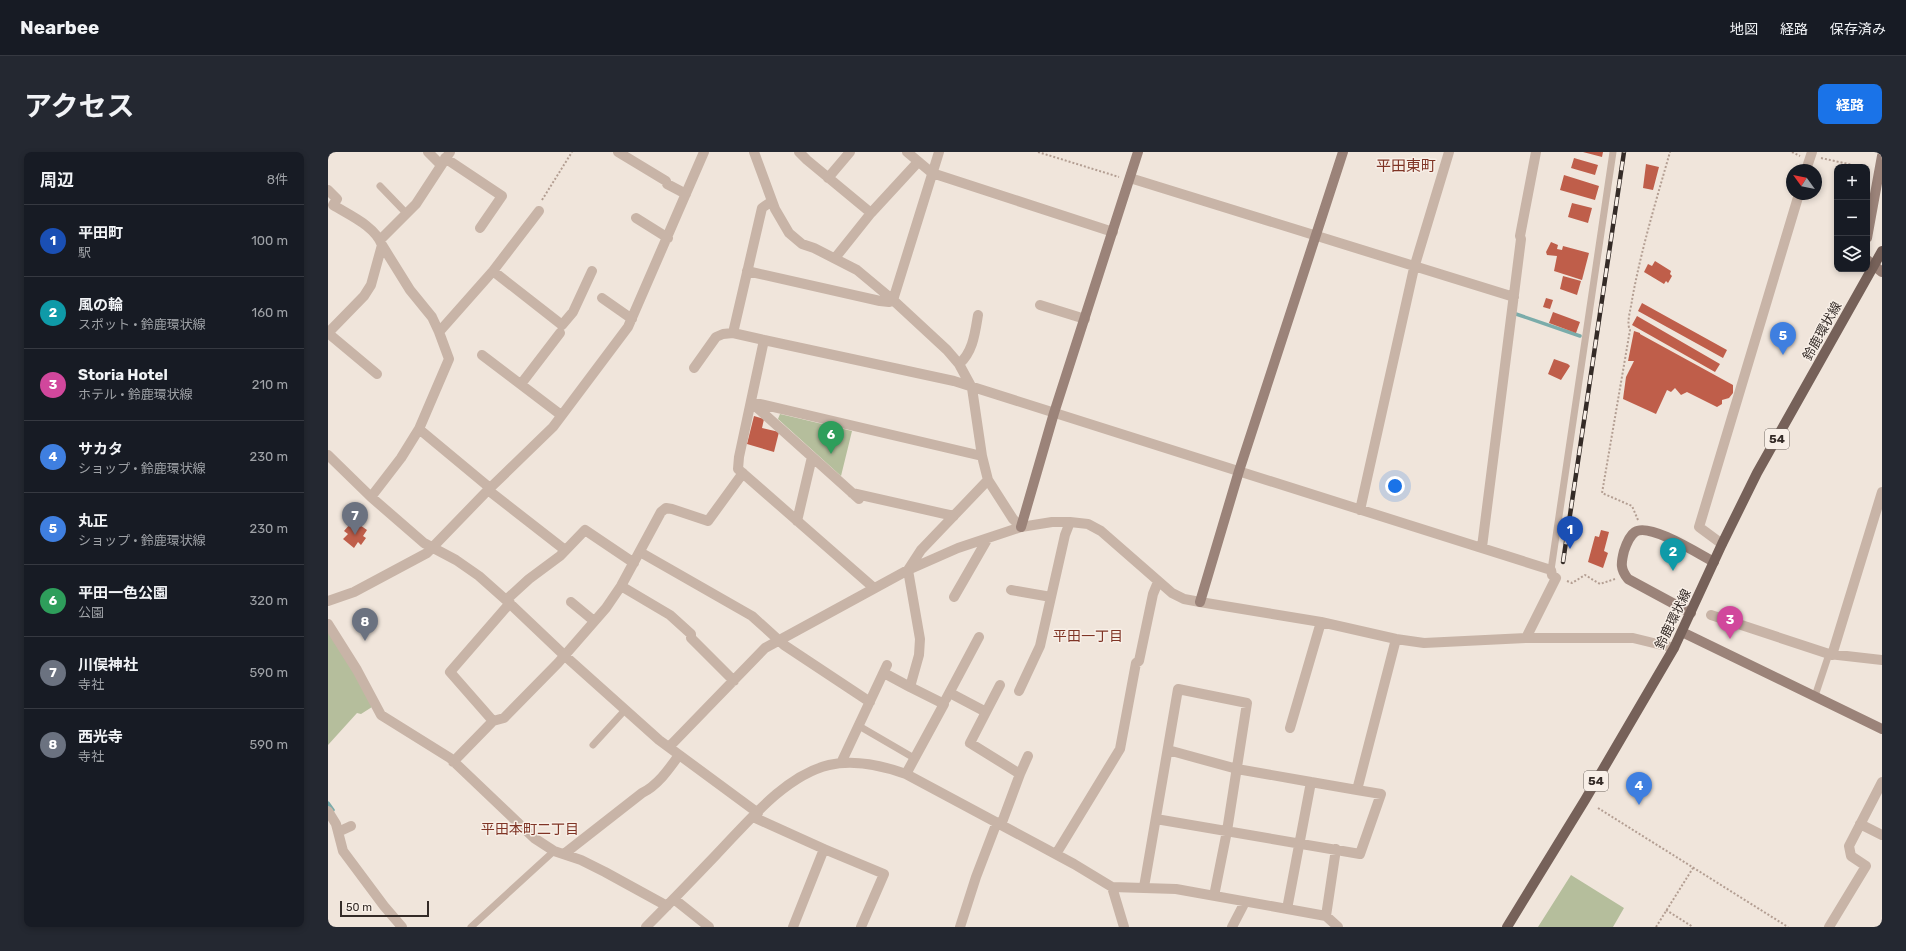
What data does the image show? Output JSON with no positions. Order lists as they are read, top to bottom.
{
  "streets": {
    "main road": ["鈴鹿環状線", "54"]
  },
  "districts": ["平田東町", "平田一丁目", "平田本町二丁目"],
  "scale_bar": "50 m",
  "north": "top left",
  "page": {
    "header": "Nearbee",
    "nav": ["地図", "経路", "保存済み"],
    "title": "アクセス",
    "buttons": "経路",
    "heading": ["周辺", "8件"],
    "map_buttons": ["+", "−"],
    "list": [
      {
        "mark": "1",
        "name": "平田町",
        "note": "駅",
        "value": "100 m"
      },
      {
        "mark": "2",
        "name": "風の輪",
        "note": "スポット · 鈴鹿環状線",
        "value": "160 m"
      },
      {
        "mark": "3",
        "name": "Storia Hotel",
        "note": "ホテル · 鈴鹿環状線",
        "value": "210 m"
      },
      {
        "mark": "4",
        "name": "サカタ",
        "note": "ショップ · 鈴鹿環状線",
        "value": "230 m"
      },
      {
        "mark": "5",
        "name": "丸正",
        "note": "ショップ · 鈴鹿環状線",
        "value": "230 m"
      },
      {
        "mark": "6",
        "name": "平田一色公園",
        "note": "公園",
        "value": "320 m"
      },
      {
        "mark": "7",
        "name": "川俣神社",
        "note": "寺社",
        "value": "590 m"
      },
      {
        "mark": "8",
        "name": "西光寺",
        "note": "寺社",
        "value": "590 m"
      }
    ],
    "pins": [
      "5",
      "6",
      "7",
      "1",
      "2",
      "3",
      "8",
      "4"
    ],
    "scale": "50 m"
  }
}
